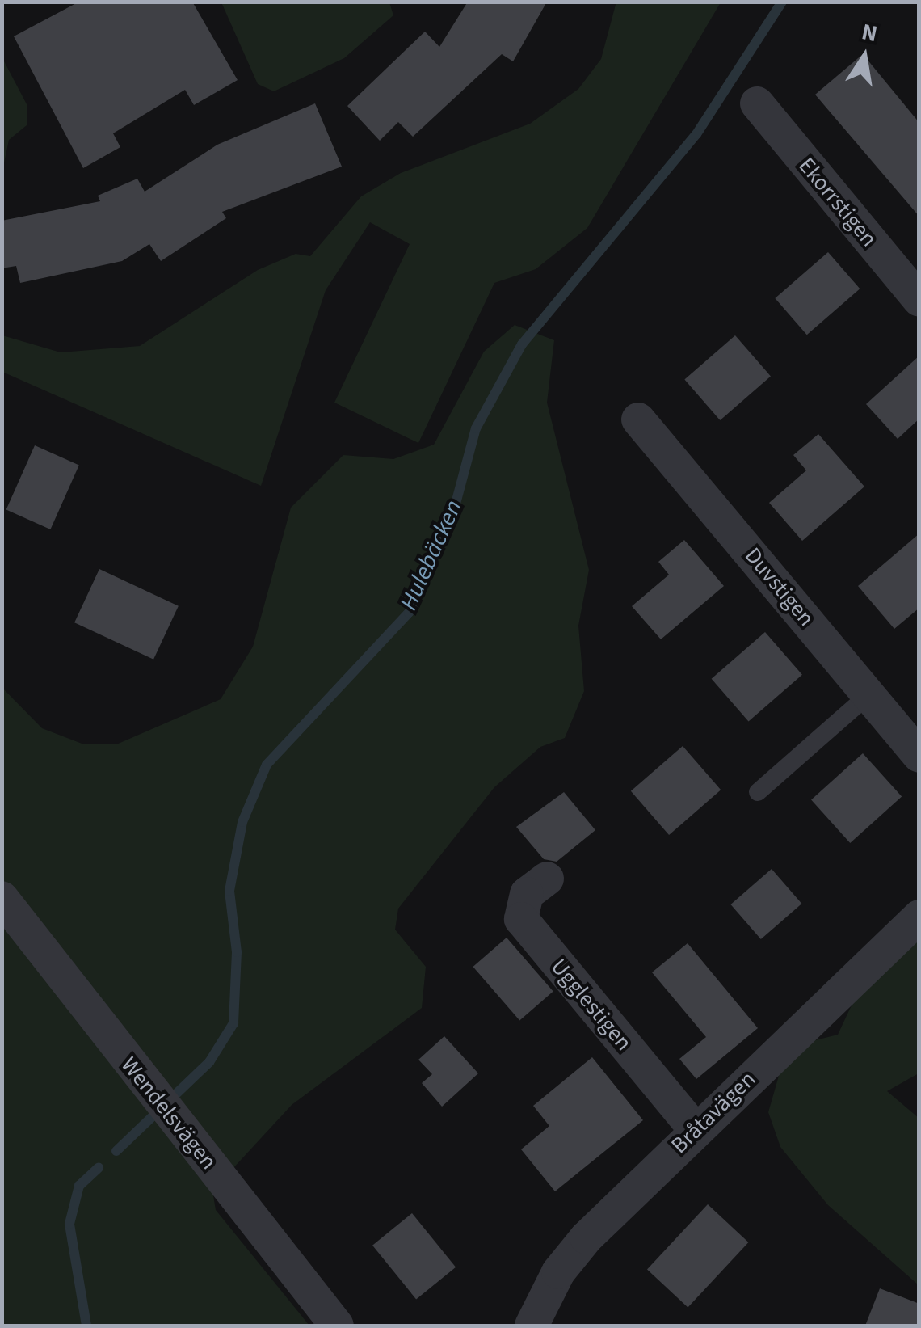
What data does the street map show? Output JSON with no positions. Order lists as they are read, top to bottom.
{
  "streets": {
    "street": [
      "Ekorrstigen",
      "Duvstigen",
      "Ugglestigen",
      "Bråtavägen",
      "Wendelsvägen"
    ]
  },
  "crossings": [
    ["Ugglestigen", "Bråtavägen"]
  ],
  "water": ["Hulebäcken"],
  "north": "top"
}
